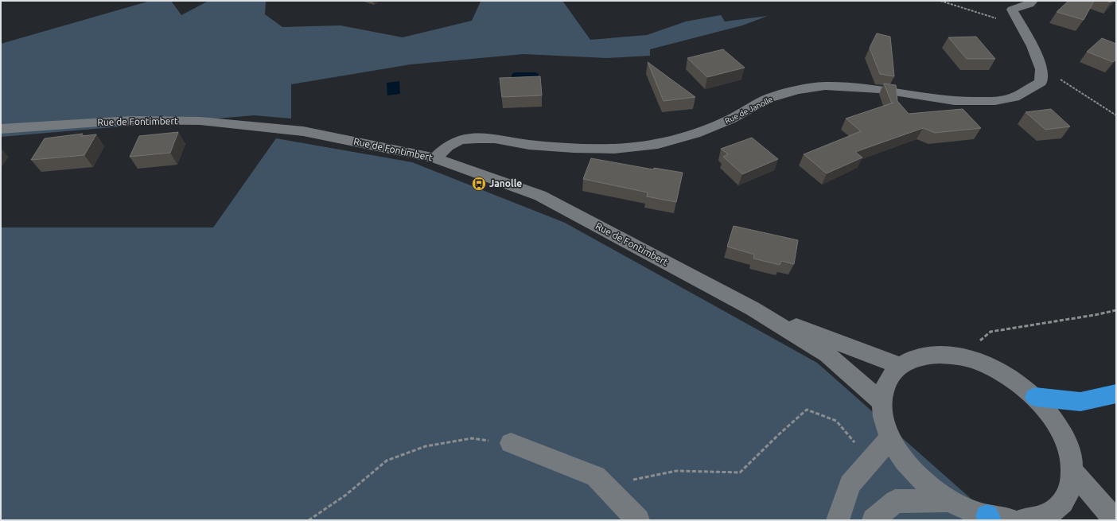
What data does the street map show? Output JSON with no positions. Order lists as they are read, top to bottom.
{
  "streets": {
    "street": ["Rue de Janolle", "Rue de Fontimbert"]
  },
  "crossings": [
    ["Rue de Janolle", "Rue de Fontimbert"]
  ],
  "places": {
    "bus stop": ["Janolle"]
  }
}
